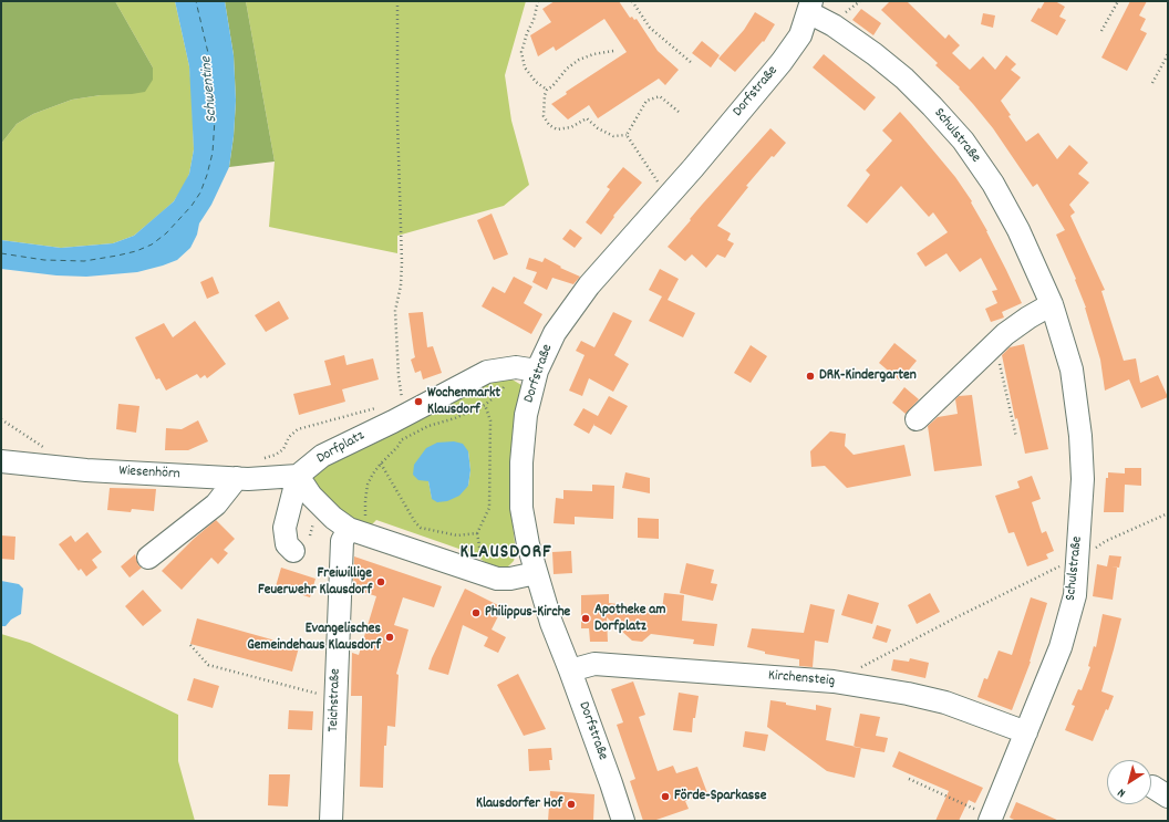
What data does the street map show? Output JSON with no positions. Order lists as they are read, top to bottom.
{
  "streets": {
    "street": [
      "Dorfstraße",
      "Schulstraße",
      "Dorfplatz",
      "Wiesenhörn",
      "Kirchensteig",
      "Teichstraße"
    ]
  },
  "crossings": [
    ["Dorfstraße", "Schulstraße"],
    ["Dorfstraße", "Dorfplatz"],
    ["Dorfstraße", "Kirchensteig"],
    ["Schulstraße", "Kirchensteig"],
    ["Dorfplatz", "Wiesenhörn"]
  ],
  "districts": ["KLAUSDORF"],
  "water": ["Schwentine"],
  "places": [
    "DRK-Kindergarten",
    "Wochenmarkt Klausdorf",
    "Freiwillige Feuerwehr Klausdorf",
    "Philippus-Kirche",
    "Apotheke am Dorfplatz",
    "Evangelisches Gemeindehaus Klausdorf",
    "Förde-Sparkasse",
    "Klausdorfer Hof"
  ],
  "north": "bottom left"
}
